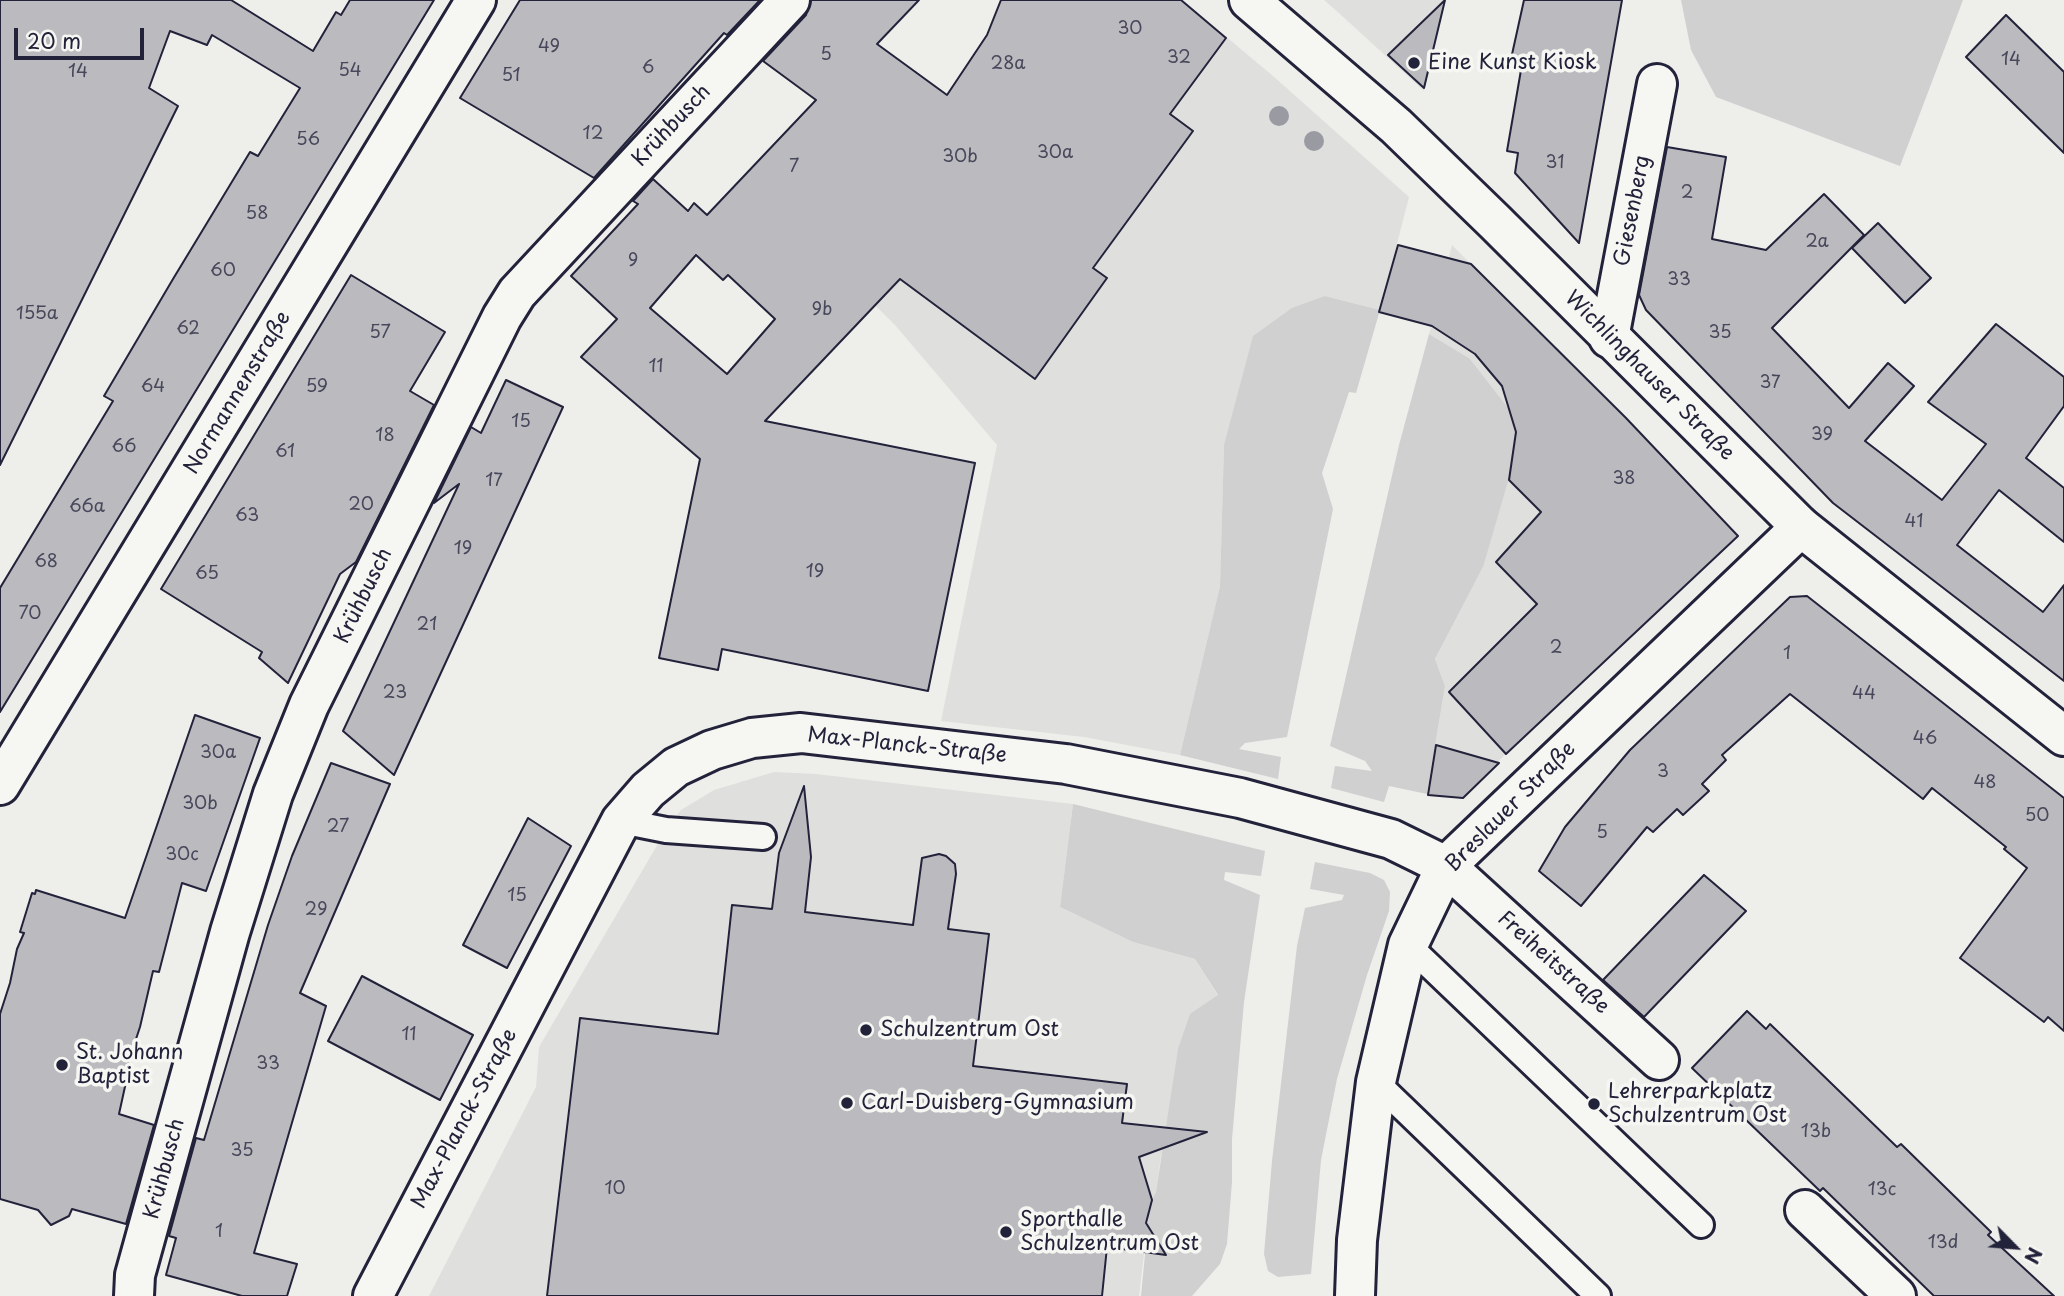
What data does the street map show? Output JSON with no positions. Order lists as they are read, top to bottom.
{
  "streets": {
    "street": [
      "Krühbusch",
      "Giesenberg",
      "Wichlinghauser Straße",
      "Normannenstraße",
      "Max-Planck-Straße",
      "Breslauer Straße",
      "Freiheitstraße"
    ]
  },
  "crossings": [
    ["Giesenberg", "Wichlinghauser Straße"],
    ["Wichlinghauser Straße", "Breslauer Straße"],
    ["Max-Planck-Straße", "Breslauer Straße"],
    ["Max-Planck-Straße", "Freiheitstraße"],
    ["Breslauer Straße", "Freiheitstraße"]
  ],
  "places": [
    "Eine Kunst Kiosk",
    "Schulzentrum Ost",
    "St. Johann Baptist",
    "Carl-Duisberg-Gymnasium",
    "Lehrerparkplatz Schulzentrum Ost",
    "Sporthalle Schulzentrum Ost"
  ],
  "house_numbers": [
    "30",
    "49",
    "5",
    "32",
    "14",
    "28a",
    "6",
    "54",
    "14",
    "51",
    "12",
    "56",
    "30a",
    "30b",
    "31",
    "7",
    "2",
    "58",
    "2a",
    "9",
    "60",
    "33",
    "9b",
    "155a",
    "62",
    "57",
    "35",
    "11",
    "37",
    "64",
    "59",
    "15",
    "39",
    "18",
    "66",
    "61",
    "38",
    "17",
    "20",
    "66a",
    "63",
    "41",
    "19",
    "68",
    "19",
    "65",
    "70",
    "21",
    "2",
    "1",
    "23",
    "44",
    "46",
    "30a",
    "3",
    "48",
    "30b",
    "50",
    "27",
    "5",
    "30c",
    "15",
    "29",
    "11",
    "33",
    "13b",
    "35",
    "10",
    "13c",
    "1",
    "13d"
  ],
  "scale_bar": "20 m",
  "north": "bottom right"
}
